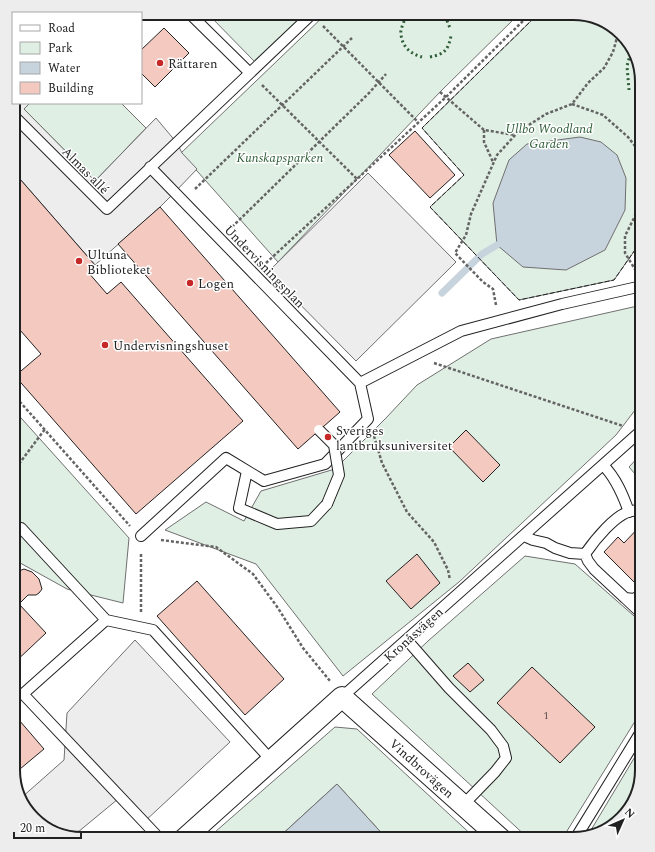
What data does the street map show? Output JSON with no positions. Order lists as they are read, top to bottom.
{
  "streets": {
    "street": ["Kronåsvägen", "Vindbrovägen"],
    "lane": ["Almas allé", "Undervisningsplan"]
  },
  "crossings": [
    ["Almas allé", "Undervisningsplan"],
    ["Kronåsvägen", "Vindbrovägen"]
  ],
  "parks": ["Ullbo Woodland Garden", "Kunskapsparken"],
  "places": [
    "Rättaren",
    "Ultuna Biblioteket",
    "Logen",
    "Undervisningshuset",
    "Sveriges lantbruksuniversitet"
  ],
  "house_numbers": ["1"],
  "legend": [
    "Road",
    "Park",
    "Water",
    "Building"
  ],
  "scale_bar": "20 m",
  "north": "top right"
}
